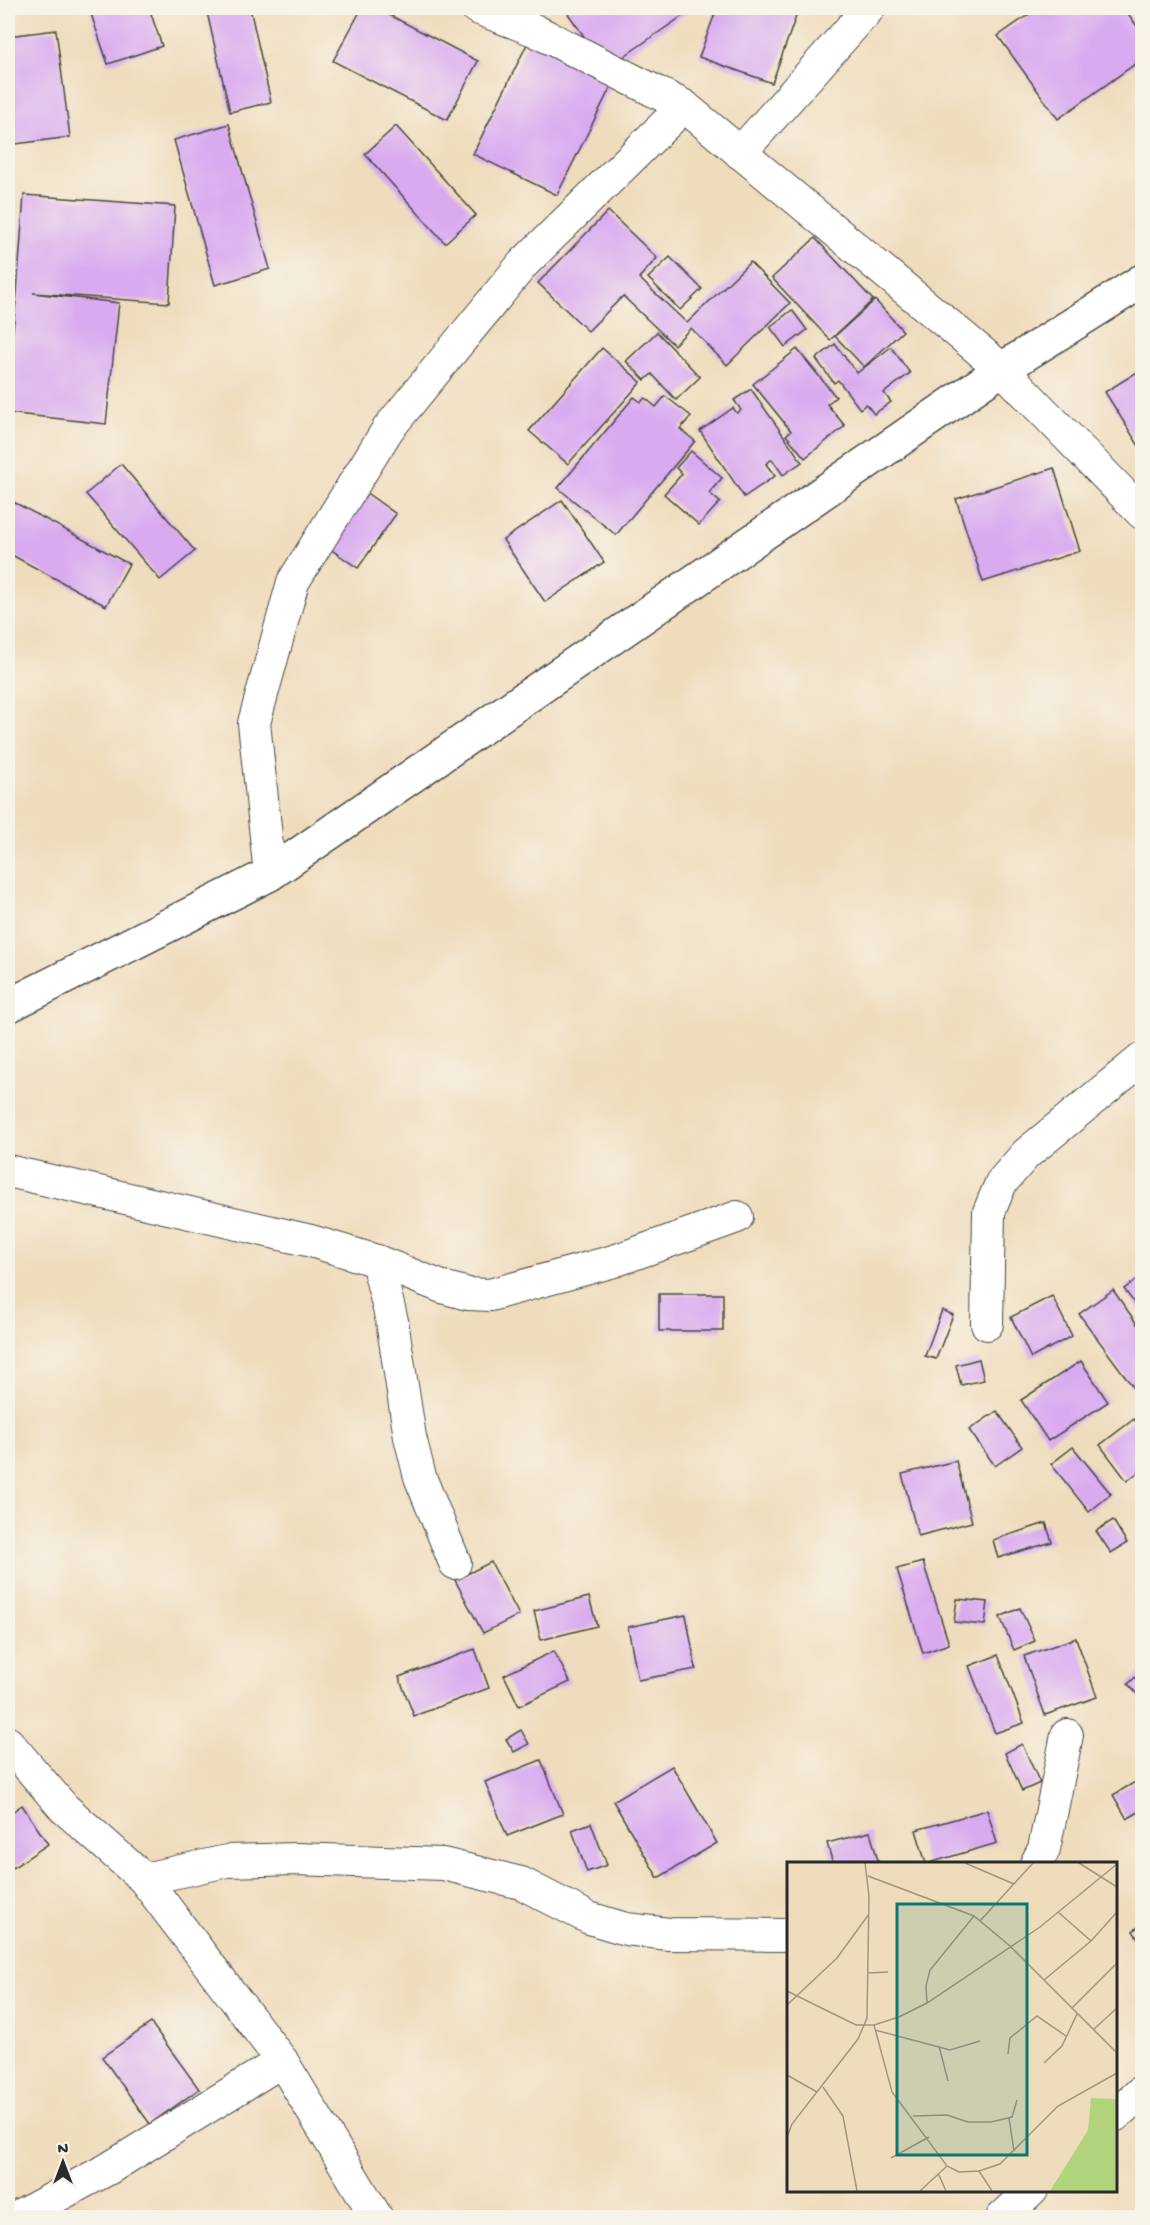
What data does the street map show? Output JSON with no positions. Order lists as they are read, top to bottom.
{
  "north": "top"
}
